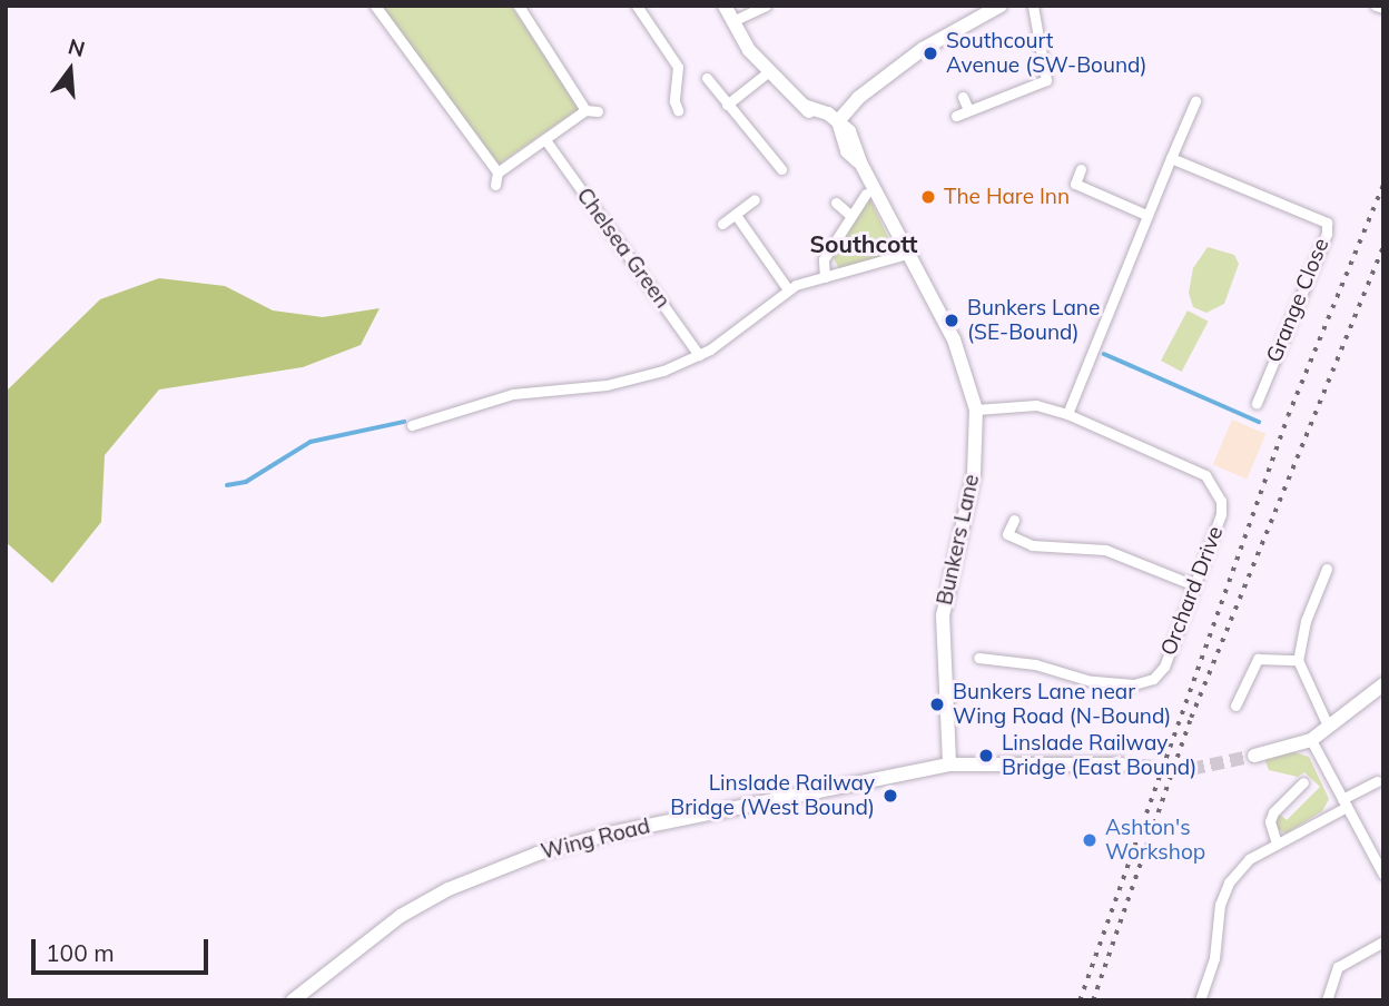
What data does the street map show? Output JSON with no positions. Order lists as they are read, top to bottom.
{
  "streets": {
    "street": [
      "Chelsea Green",
      "Grange Close",
      "Bunkers Lane",
      "Orchard Drive",
      "Wing Road"
    ]
  },
  "crossings": [
    ["Bunkers Lane", "Orchard Drive"],
    ["Bunkers Lane", "Wing Road"]
  ],
  "districts": ["Southcott"],
  "places": [
    "Southcourt Avenue (SW-Bound)",
    "The Hare Inn",
    "Bunkers Lane (SE-Bound)",
    "Bunkers Lane near Wing Road (N-Bound)",
    "Linslade Railway Bridge (East Bound)",
    "Linslade Railway Bridge (West Bound)",
    "Ashton's Workshop"
  ],
  "scale_bar": "100 m",
  "north": "top"
}
